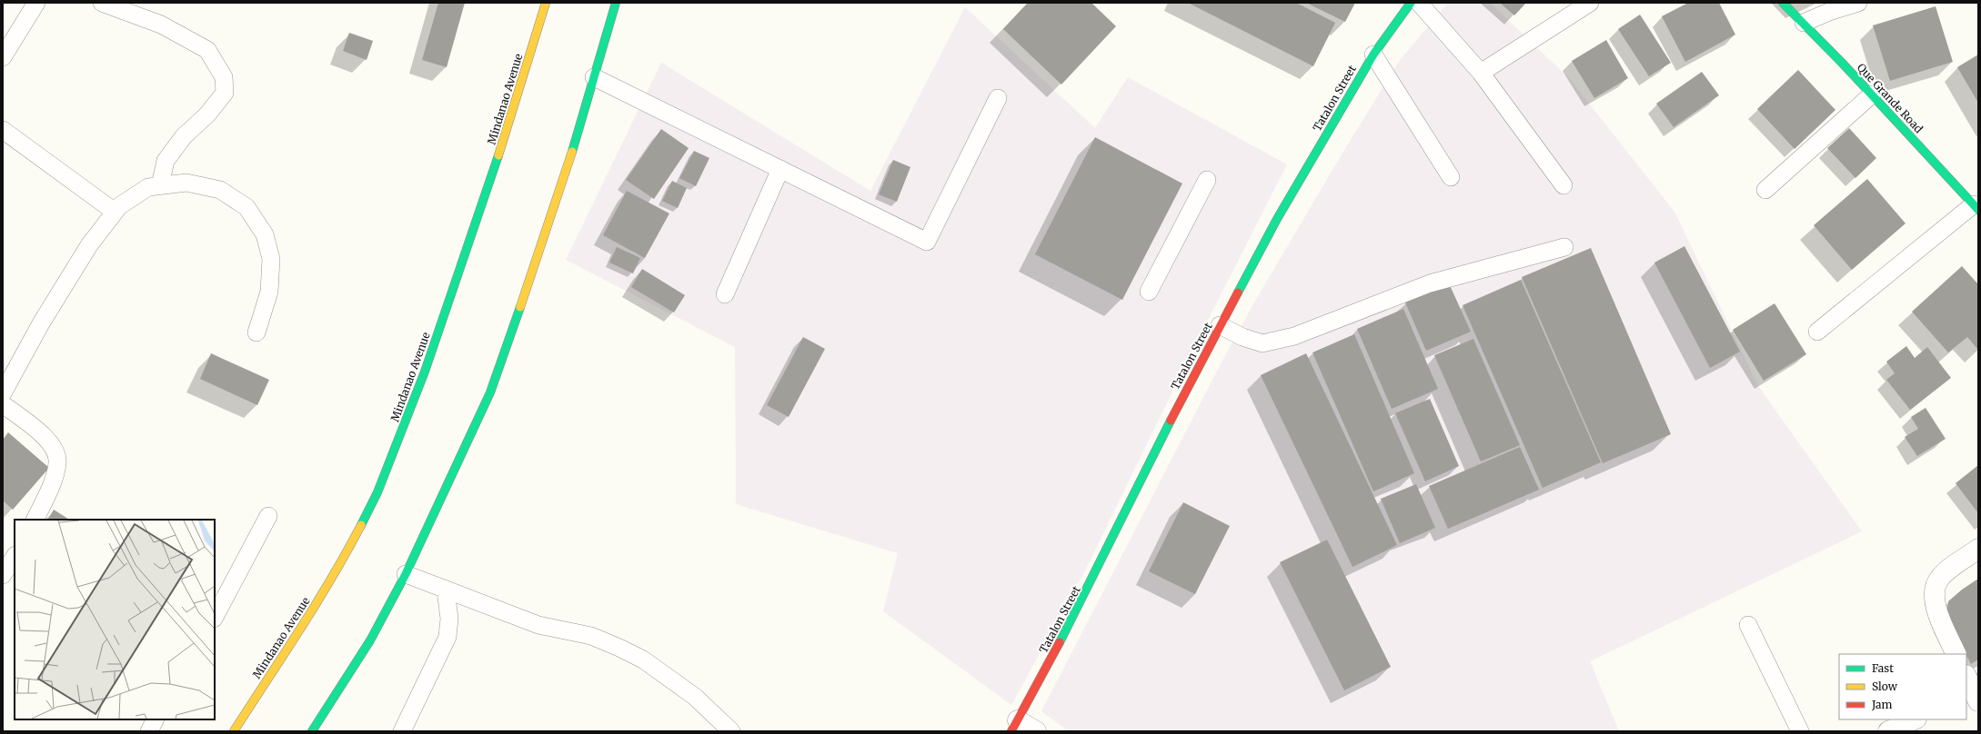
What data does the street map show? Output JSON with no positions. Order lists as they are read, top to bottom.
{
  "streets": {
    "main road": ["Tatalon Street", "Que Grande Road", "Mindanao Avenue"]
  },
  "legend": ["Fast", "Slow", "Jam"]
}
